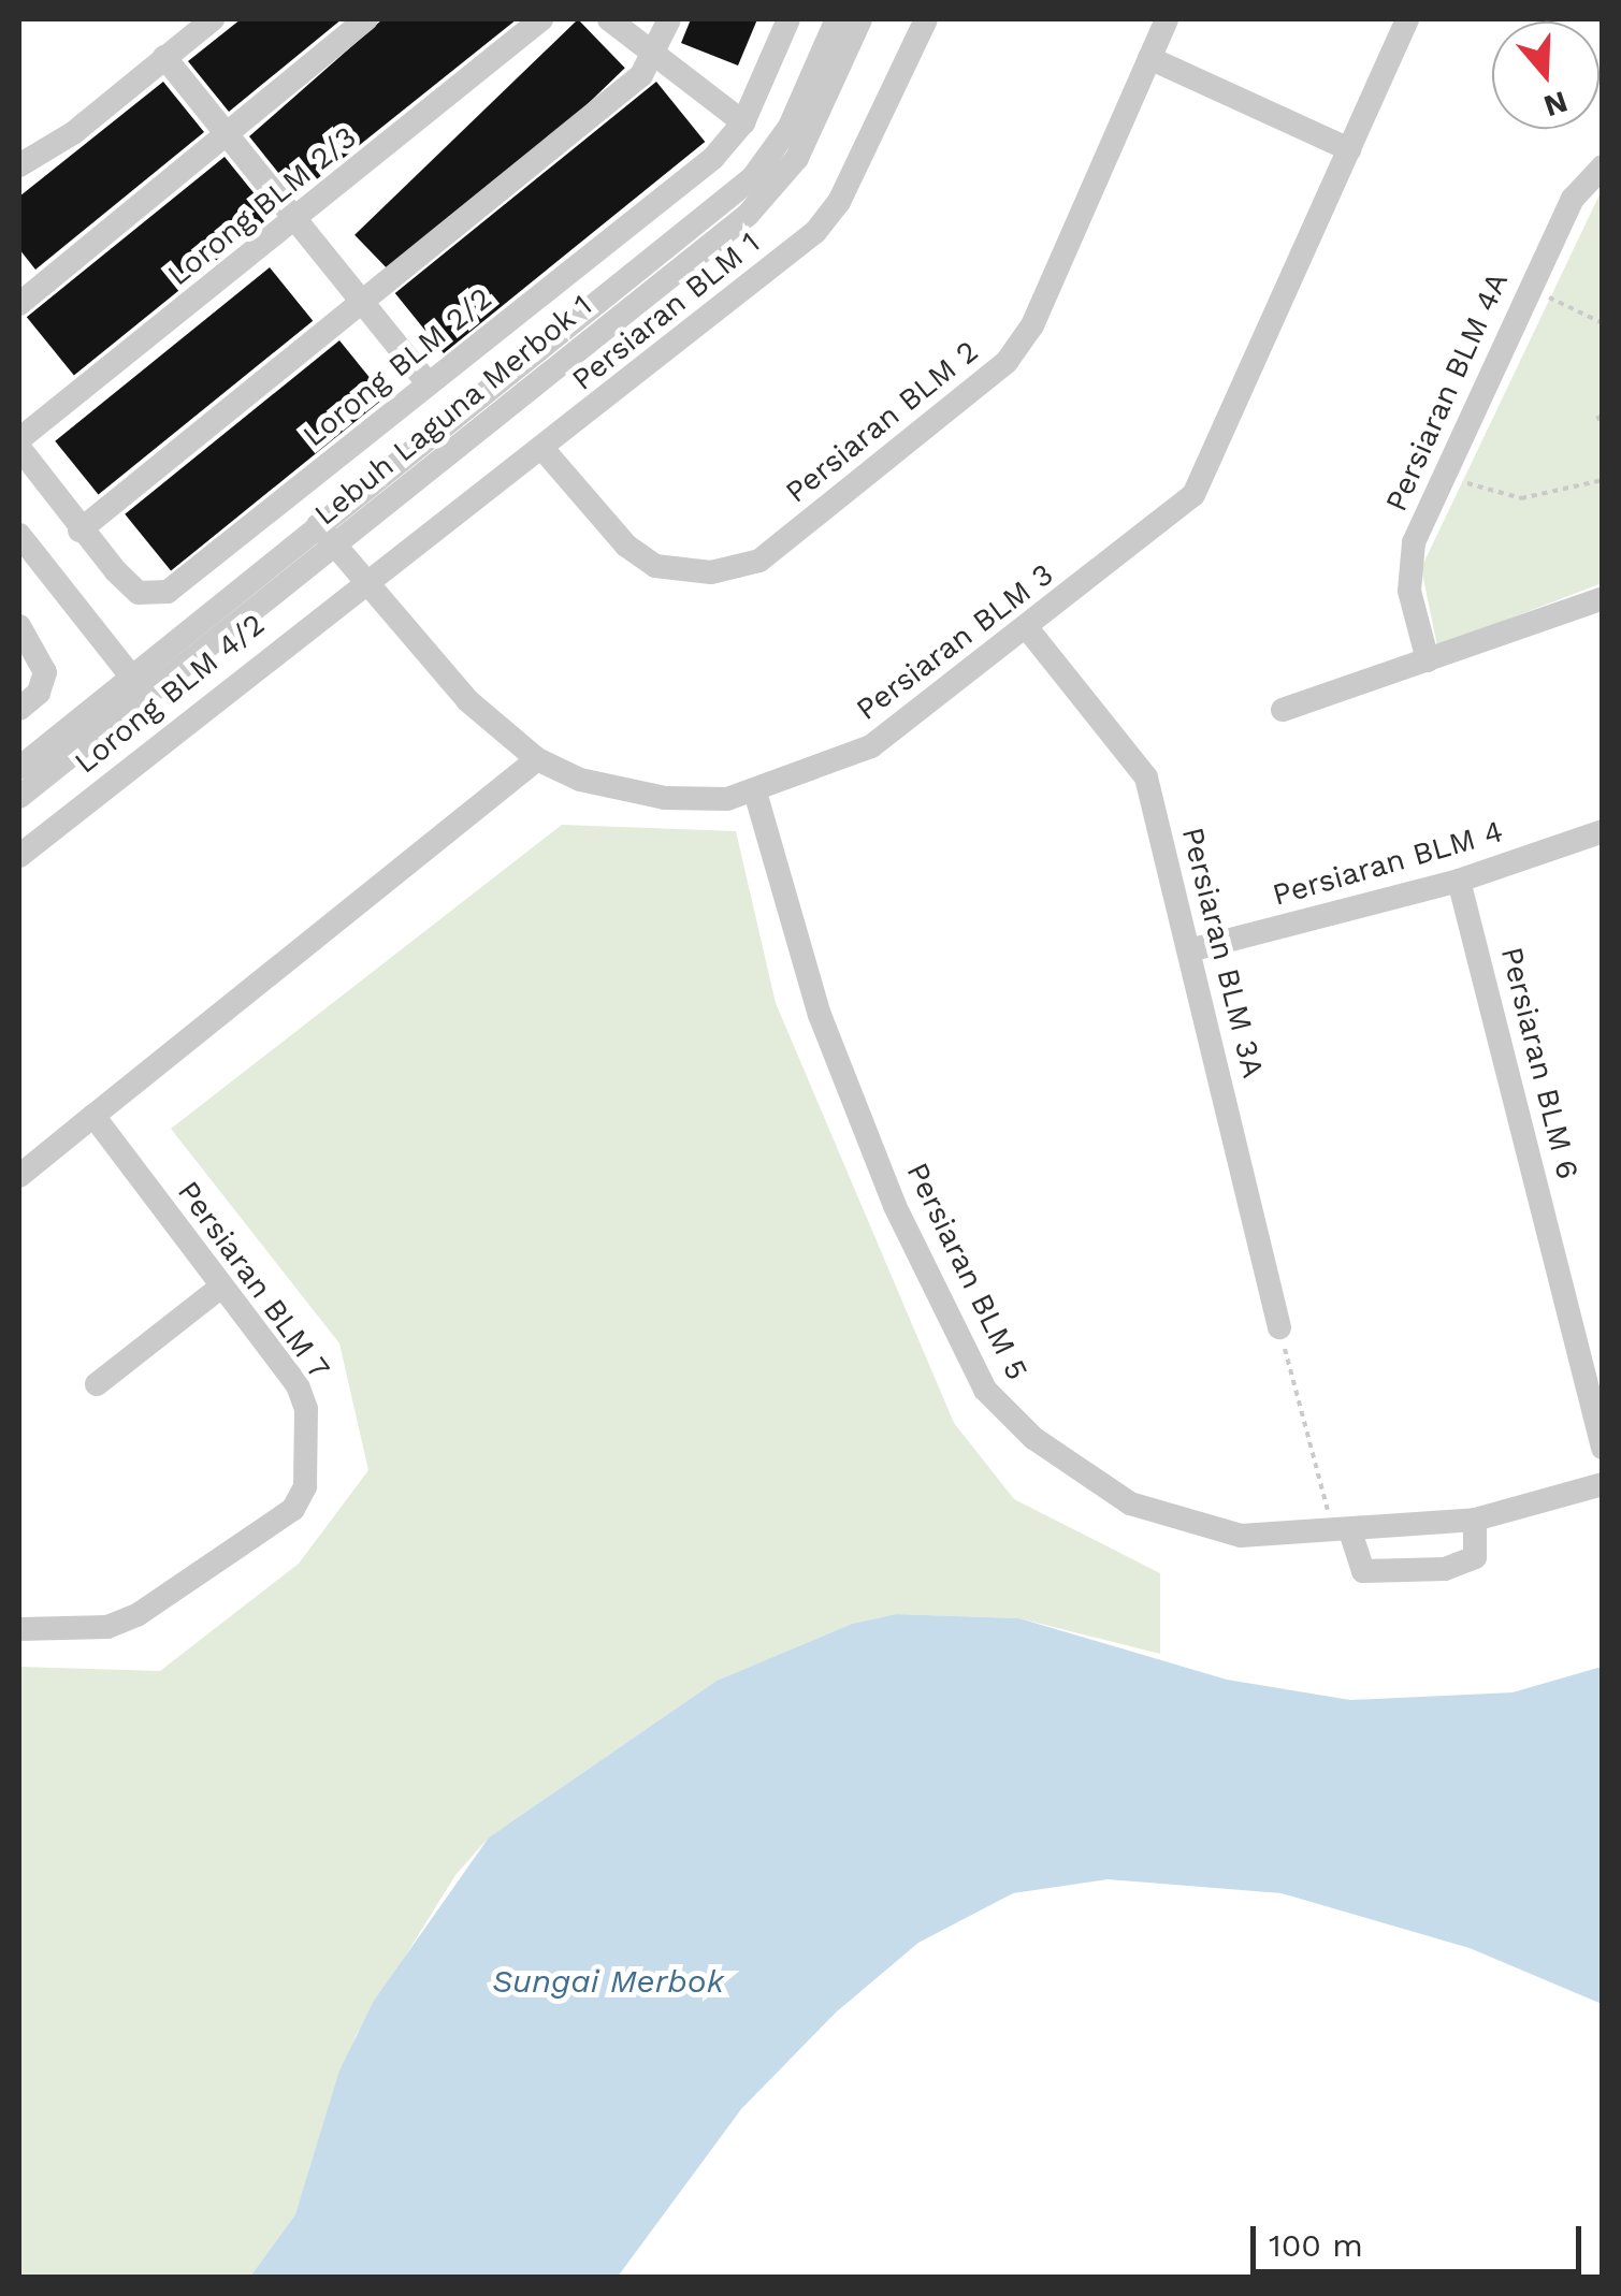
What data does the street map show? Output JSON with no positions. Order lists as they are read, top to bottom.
{
  "streets": {
    "street": [
      "Lorong BLM 2/3",
      "Persiaran BLM 1",
      "Lorong BLM 2/2",
      "Persiaran BLM 4A",
      "Lebuh Laguna Merbok 1",
      "Persiaran BLM 2",
      "Persiaran BLM 3",
      "Lorong BLM 4/2",
      "Persiaran BLM 4",
      "Persiaran BLM 3A",
      "Persiaran BLM 6",
      "Persiaran BLM 5",
      "Persiaran BLM 7"
    ]
  },
  "crossings": [
    ["Persiaran BLM 1", "Persiaran BLM 2"],
    ["Persiaran BLM 1", "Persiaran BLM 3"],
    ["Persiaran BLM 1", "Lorong BLM 4/2"],
    ["Lebuh Laguna Merbok 1", "Persiaran BLM 3"],
    ["Persiaran BLM 3", "Lorong BLM 4/2"],
    ["Persiaran BLM 3", "Persiaran BLM 3A"],
    ["Persiaran BLM 3", "Persiaran BLM 5"],
    ["Persiaran BLM 4", "Persiaran BLM 3A"],
    ["Persiaran BLM 4", "Persiaran BLM 6"]
  ],
  "water": ["Sungai Merbok"],
  "scale_bar": "100 m",
  "north": "bottom"
}
